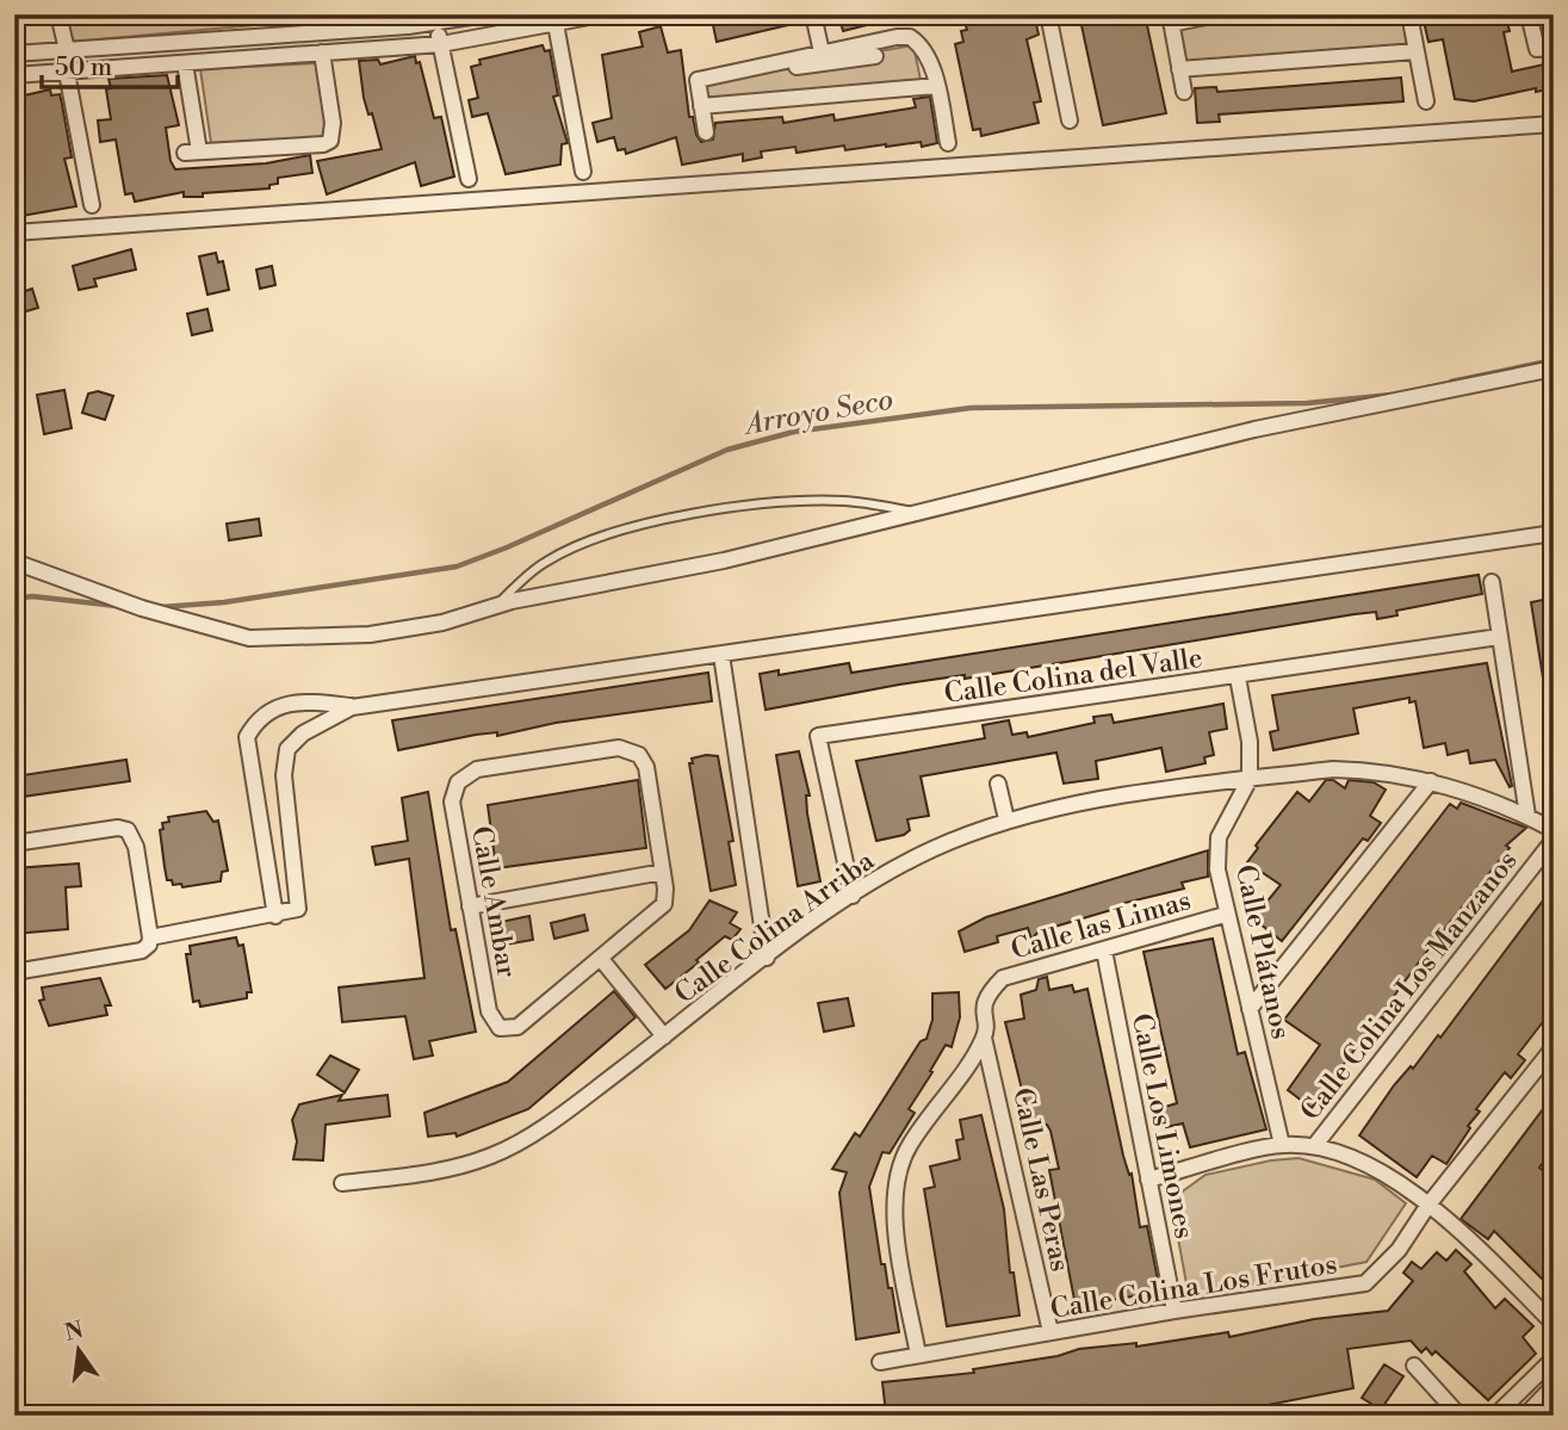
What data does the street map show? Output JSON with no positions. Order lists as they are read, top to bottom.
{
  "streets": {
    "street": [
      "Calle Colina del Valle",
      "Calle Ambar",
      "Calle las Limas",
      "Calle Colina Arriba",
      "Calle Plátanos",
      "Calle Colina Los Manzanos",
      "Calle Los Limones",
      "Calle Las Peras",
      "Calle Colina Los Frutos"
    ]
  },
  "crossings": [
    ["Calle Colina del Valle", "Calle Colina Arriba"],
    ["Calle Colina del Valle", "Calle Plátanos"],
    ["Calle las Limas", "Calle Plátanos"],
    ["Calle las Limas", "Calle Los Limones"],
    ["Calle las Limas", "Calle Las Peras"],
    ["Calle Colina Arriba", "Calle Plátanos"],
    ["Calle Plátanos", "Calle Colina Los Manzanos"],
    ["Calle Colina Los Manzanos", "Calle Los Limones"],
    ["Calle Los Limones", "Calle Colina Los Frutos"],
    ["Calle Las Peras", "Calle Colina Los Frutos"]
  ],
  "water": ["Arroyo Seco"],
  "scale_bar": "50 m",
  "north": "top"
}
